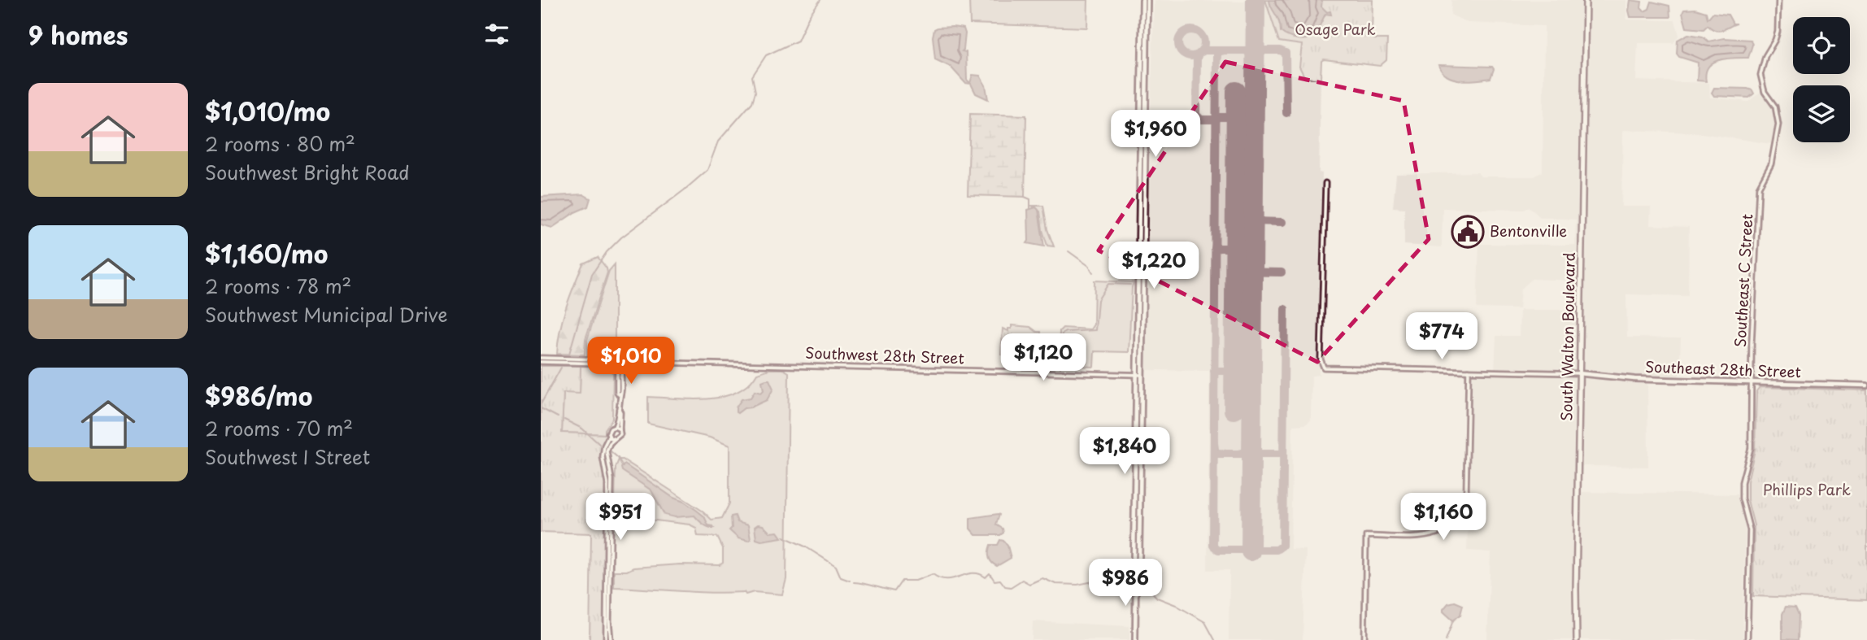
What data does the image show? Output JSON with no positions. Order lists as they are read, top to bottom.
{
  "streets": {
    "main road": ["South Walton Boulevard", "Southeast 28th Street"],
    "street": ["Southeast C Street", "Southwest 28th Street"]
  },
  "crossings": [
    ["Southeast C Street", "Southeast 28th Street"],
    ["South Walton Boulevard", "Southeast 28th Street"]
  ],
  "parks": ["Osage Park", "Phillips Park"],
  "places": {
    "public building": ["Bentonville"]
  },
  "page": {
    "heading": "9 homes",
    "list": [
      {
        "name": "$1,010/mo",
        "note": "2 rooms · 80 m² · Southwest Bright Road"
      },
      {
        "name": "$1,160/mo",
        "note": "2 rooms · 78 m² · Southwest Municipal Drive"
      },
      {
        "name": "$986/mo",
        "note": "2 rooms · 70 m² · Southwest I Street"
      }
    ],
    "price": [
      "$1,960",
      "$1,220",
      "$774",
      "$1,120",
      "$1,010",
      "$1,840",
      "$951",
      "$1,160",
      "$986"
    ]
  }
}
